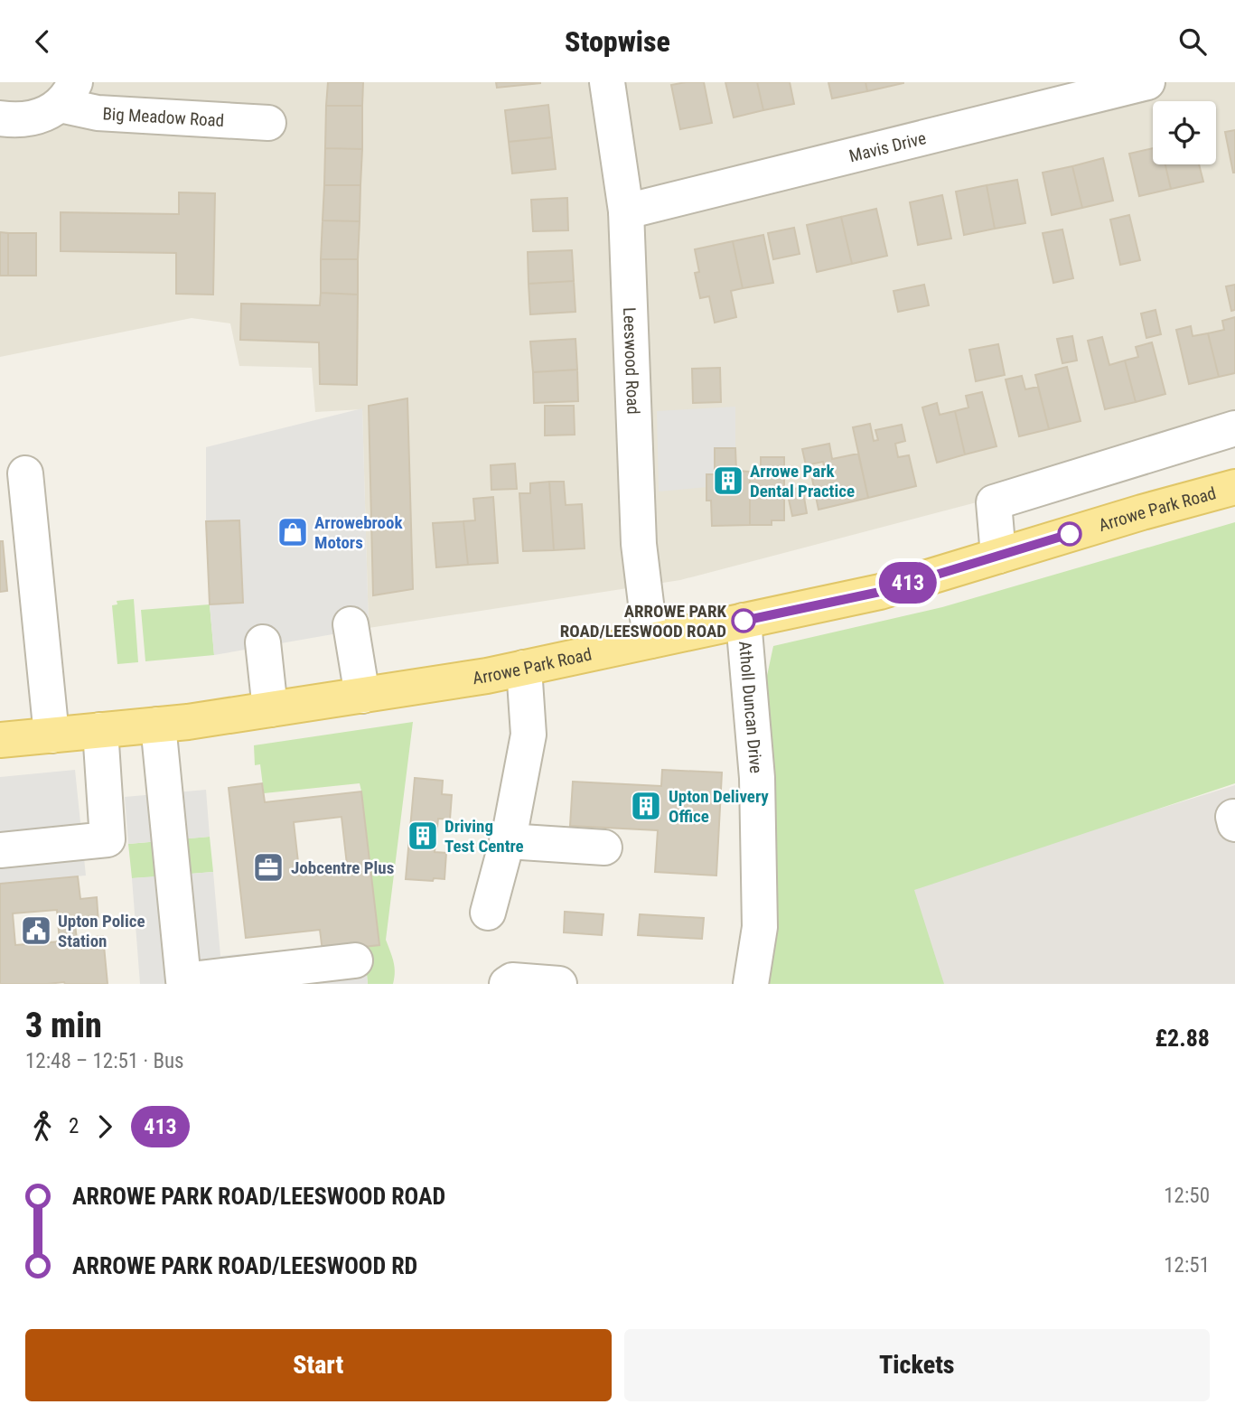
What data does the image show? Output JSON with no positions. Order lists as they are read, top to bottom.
{
  "streets": {
    "main road": ["Arrowe Park Road"],
    "street": [
      "Big Meadow Road",
      "Mavis Drive",
      "Leeswood Road",
      "Atholl Duncan Drive"
    ]
  },
  "crossings": [
    ["Mavis Drive", "Leeswood Road"],
    ["Leeswood Road", "Arrowe Park Road"],
    ["Arrowe Park Road", "Atholl Duncan Drive"]
  ],
  "places": {
    "building": ["Arrowe Park Dental Practice", "Upton Delivery Office", "Driving Test Centre"],
    "shop": ["Arrowebrook Motors"],
    "other": ["ARROWE PARK ROAD/LEESWOOD ROAD"],
    "office": ["Jobcentre Plus"],
    "public building": ["Upton Police Station"]
  },
  "lines": ["bus line 413"],
  "page": {
    "header": "Stopwise",
    "on_map": "413",
    "heading": ["3 min", "12:48 – 12:51 · Bus", "£2.88"],
    "legs": ["2", "413"],
    "list": [
      {
        "name": "ARROWE PARK ROAD/LEESWOOD ROAD",
        "value": "12:50"
      },
      {
        "name": "ARROWE PARK ROAD/LEESWOOD RD",
        "value": "12:51"
      }
    ],
    "buttons": ["Start", "Tickets"]
  }
}
